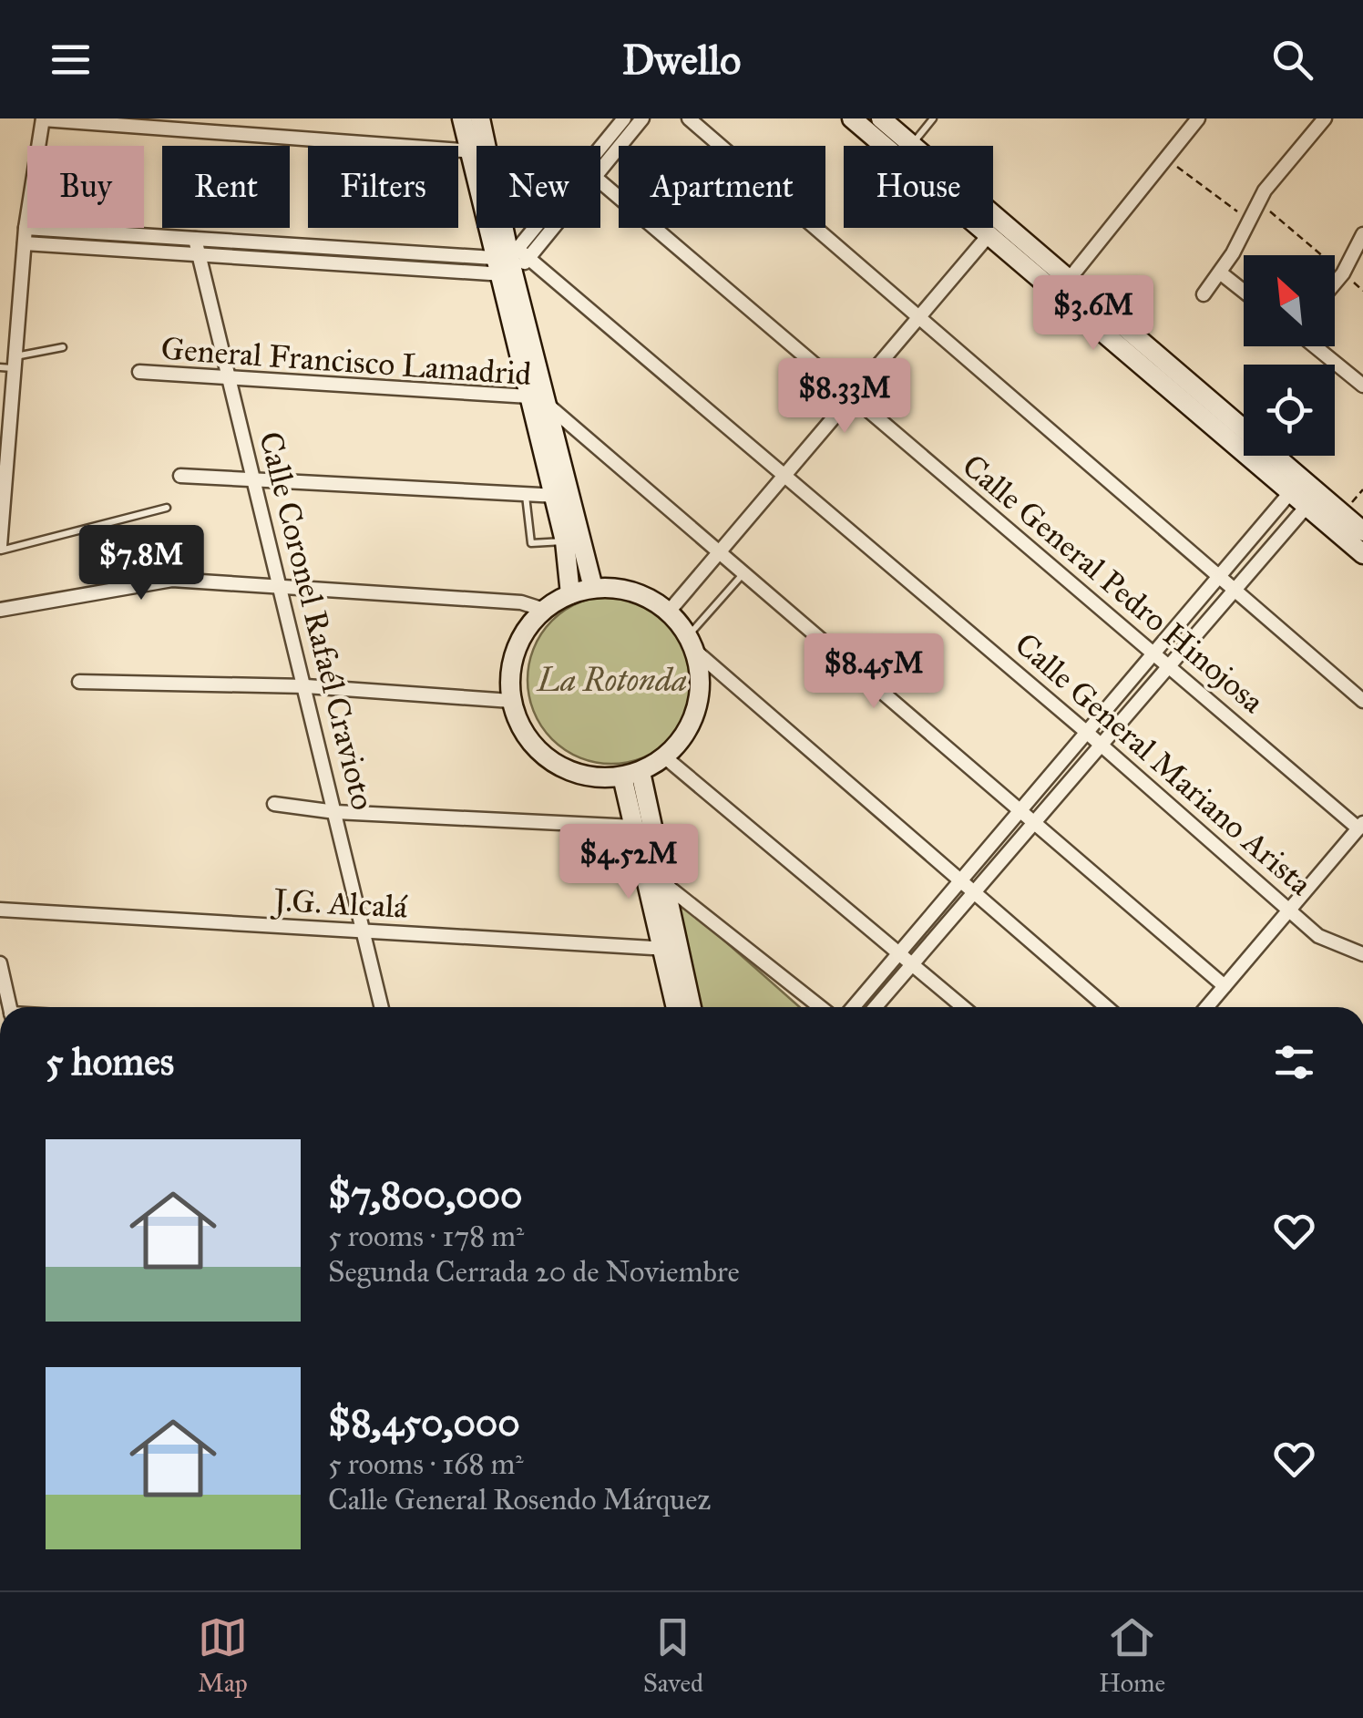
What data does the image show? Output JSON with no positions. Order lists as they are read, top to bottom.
{
  "streets": {
    "street": [
      "General Francisco Lamadrid",
      "Calle General Pedro Hinojosa",
      "Calle Coronel Rafaél Cravioto",
      "Calle General Mariano Arista",
      "J.G. Alcalá"
    ]
  },
  "crossings": [
    ["General Francisco Lamadrid", "Calle Coronel Rafaél Cravioto"],
    ["Calle Coronel Rafaél Cravioto", "J.G. Alcalá"]
  ],
  "parks": ["La Rotonda"],
  "north": "top left",
  "page": {
    "header": "Dwello",
    "chip": [
      "Buy",
      "Rent",
      "Filters",
      "New",
      "Apartment",
      "House"
    ],
    "price": [
      "$3.6M",
      "$8.33M",
      "$7.8M",
      "$8.45M",
      "$4.52M"
    ],
    "heading": "5 homes",
    "list": [
      {
        "name": "$7,800,000",
        "note": "5 rooms · 178 m² · Segunda Cerrada 20 de Noviembre"
      },
      {
        "name": "$8,450,000",
        "note": "5 rooms · 168 m² · Calle General Rosendo Márquez"
      }
    ],
    "tabs": ["Map", "Saved", "Home"]
  }
}
